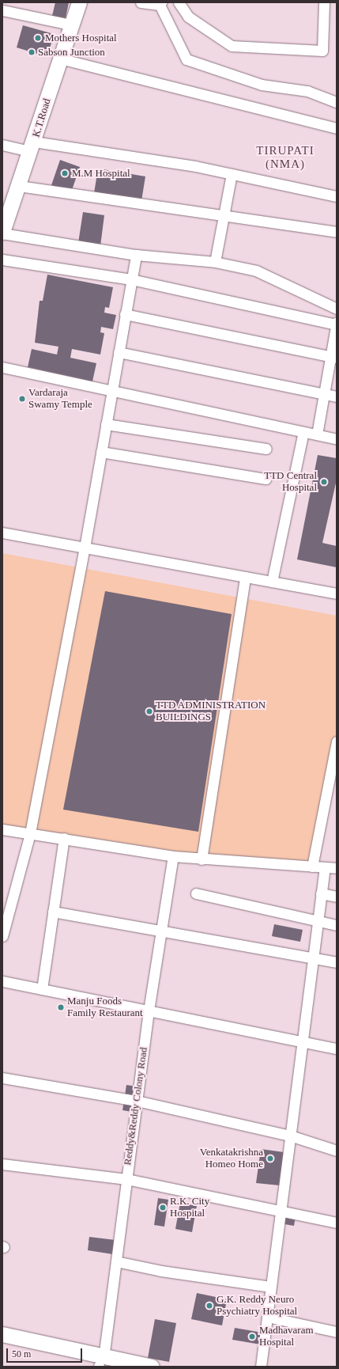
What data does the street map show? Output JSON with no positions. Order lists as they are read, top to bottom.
{
  "streets": {
    "main road": ["K.T.Road"],
    "street": ["Reddy&Reddy Colony Road"]
  },
  "districts": ["TIRUPATI (NMA)"],
  "places": [
    "Mothers Hospital",
    "Sabson Junction",
    "M.M Hospital",
    "Vardaraja Swamy Temple",
    "TTD Central Hospital",
    "TTD ADMINISTRATION BUILDINGS",
    "Manju Foods Family Restaurant",
    "Venkatakrishna Homeo Home",
    "R.K. City Hospital",
    "G.K. Reddy Neuro Psychiatry Hospital",
    "Madhavaram Hospital"
  ],
  "scale_bar": "50 m"
}
